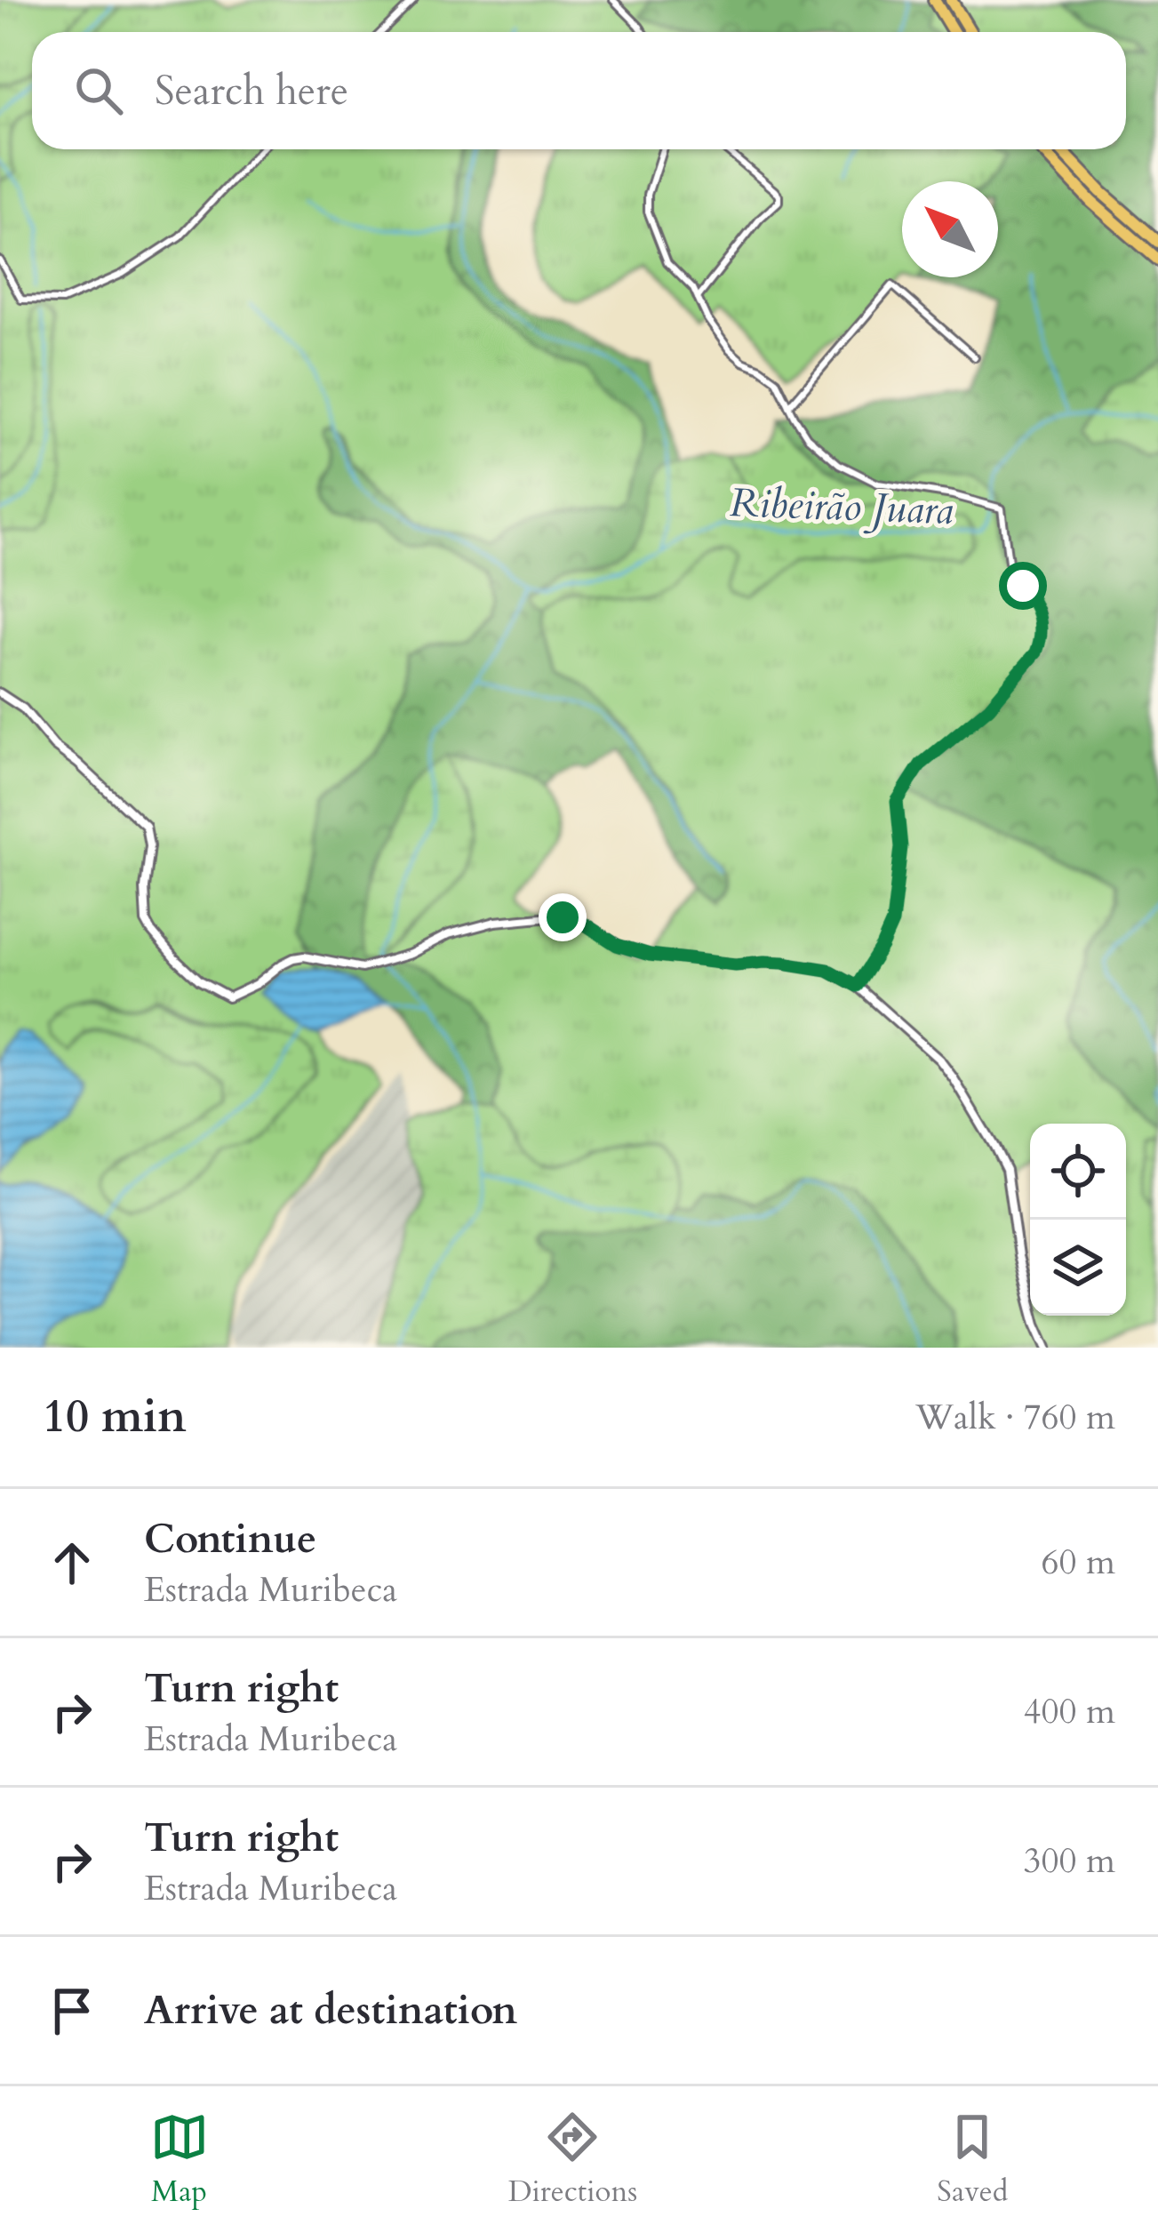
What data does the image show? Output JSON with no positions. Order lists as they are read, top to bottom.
{
  "water": ["Ribeirão Juara"],
  "north": "top left",
  "page": {
    "search": "Search here",
    "heading": ["10 min", "Walk · 760 m"],
    "list": [
      ["Continue", "Estrada Muribeca", "60 m"],
      ["Turn right", "Estrada Muribeca", "400 m"],
      ["Turn right", "Estrada Muribeca", "300 m"],
      "Arrive at destination"
    ],
    "nav": ["Map", "Directions", "Saved"]
  }
}
